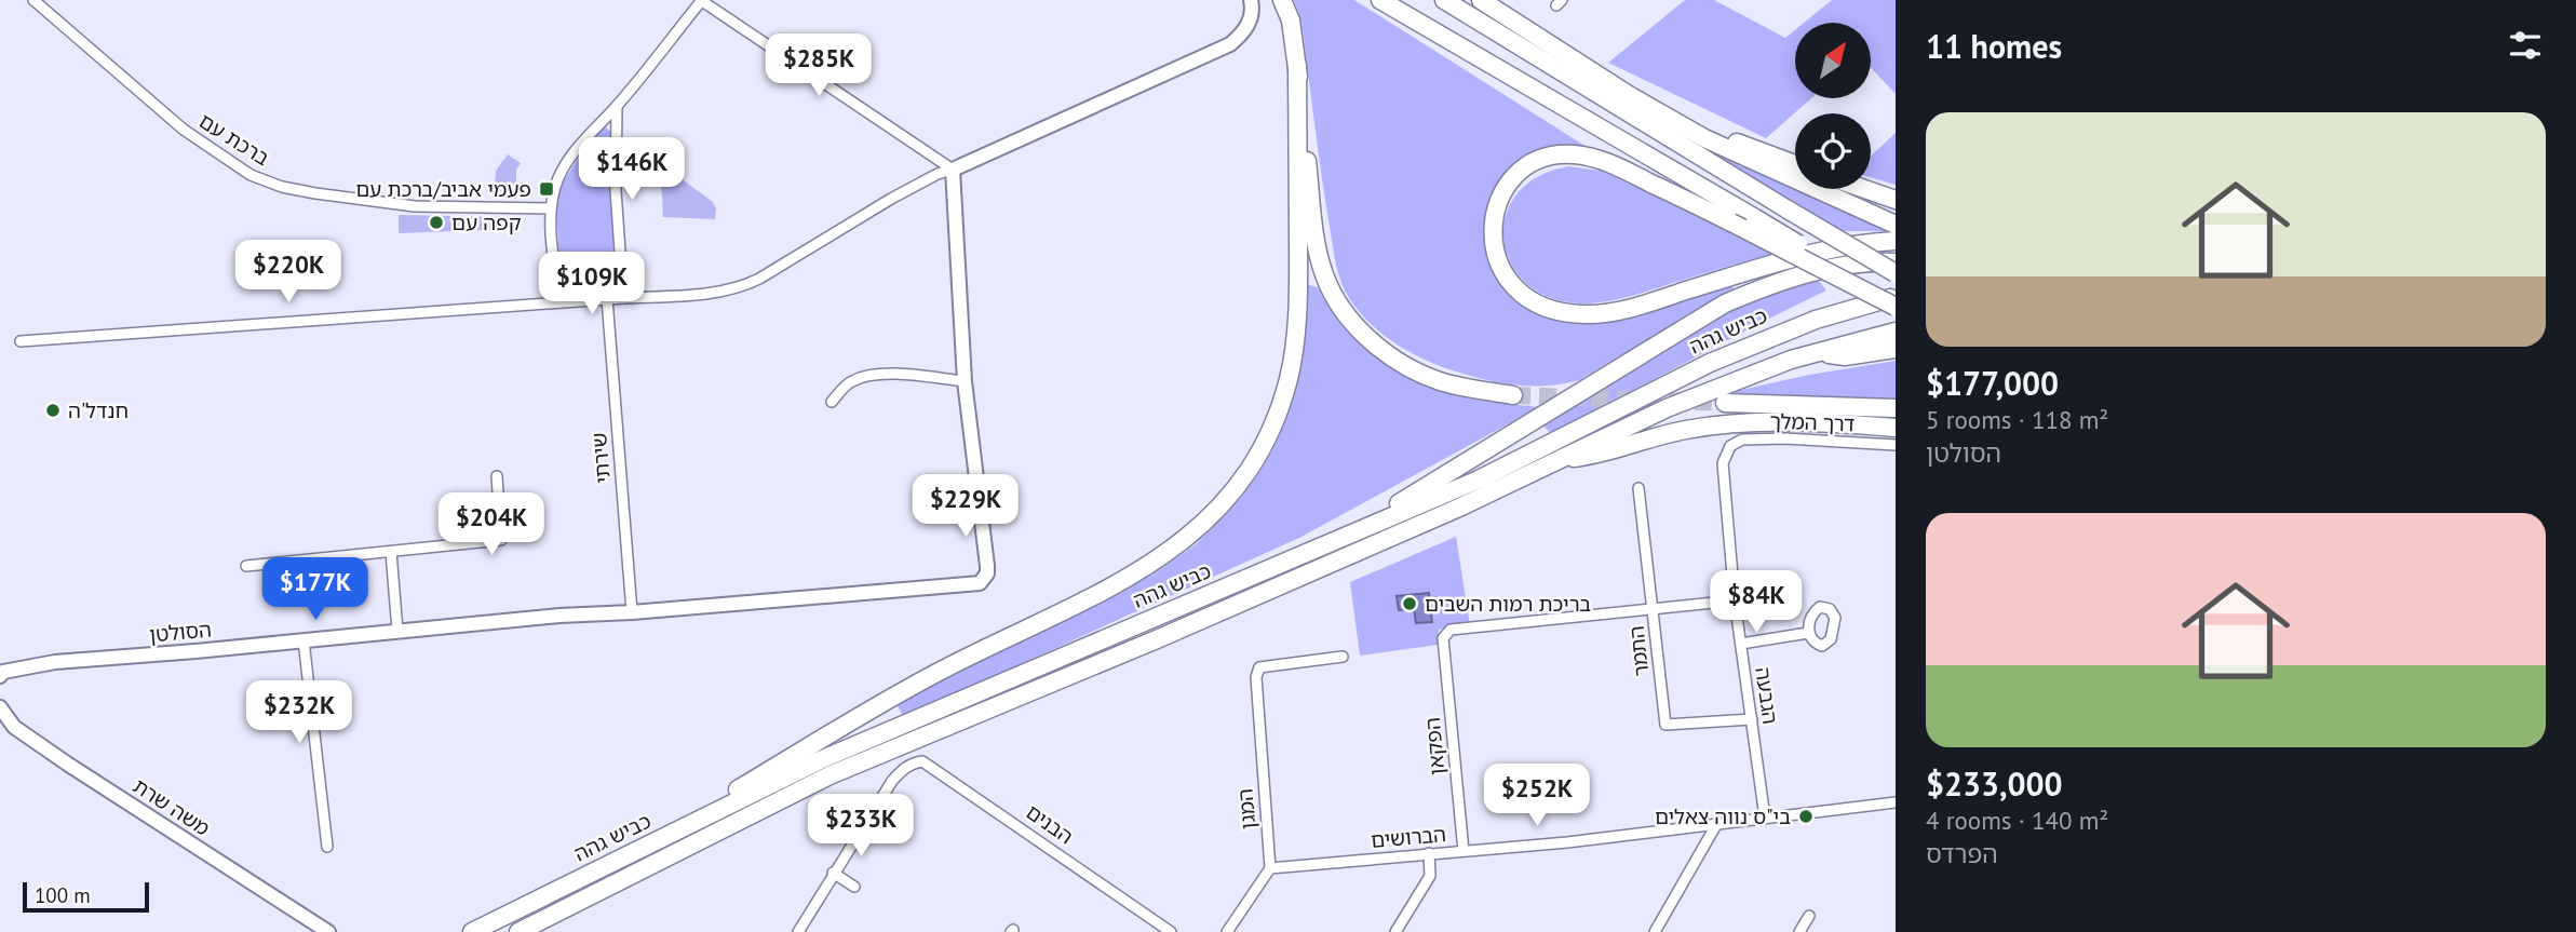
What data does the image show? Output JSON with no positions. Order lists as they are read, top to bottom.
{
  "streets": {
    "highway": ["כביש גהה"],
    "street": [
      "ברכת עם",
      "דרך המלך",
      "שירתי",
      "הסולטן",
      "התמר",
      "הגבעה",
      "הפקאן",
      "משה שרת",
      "המגן",
      "הבנים",
      "הברושים"
    ]
  },
  "crossings": [
    ["דרך המלך", "הגבעה"],
    ["שירתי", "הסולטן"],
    ["התמר", "הגבעה"],
    ["התמר", "הפקאן"],
    ["הגבעה", "הברושים"],
    ["הפקאן", "הברושים"],
    ["המגן", "הברושים"]
  ],
  "places": {
    "transit": ["פעמי אביב/ברכת עם"],
    "other": [
      "קפה עם",
      "חנדל'ה",
      "בריכת רמות השבים",
      "בי\"ס נווה צאלים"
    ]
  },
  "scale_bar": "100 m",
  "north": "top right",
  "page": {
    "heading": "11 homes",
    "price": [
      "$285K",
      "$146K",
      "$220K",
      "$109K",
      "$229K",
      "$204K",
      "$177K",
      "$84K",
      "$232K",
      "$252K",
      "$233K"
    ],
    "list": [
      {
        "name": "$177,000",
        "note": "5 rooms · 118 m² · הסולטן"
      },
      {
        "name": "$233,000",
        "note": "4 rooms · 140 m² · הפרדס"
      }
    ],
    "scale": "100 m"
  }
}
